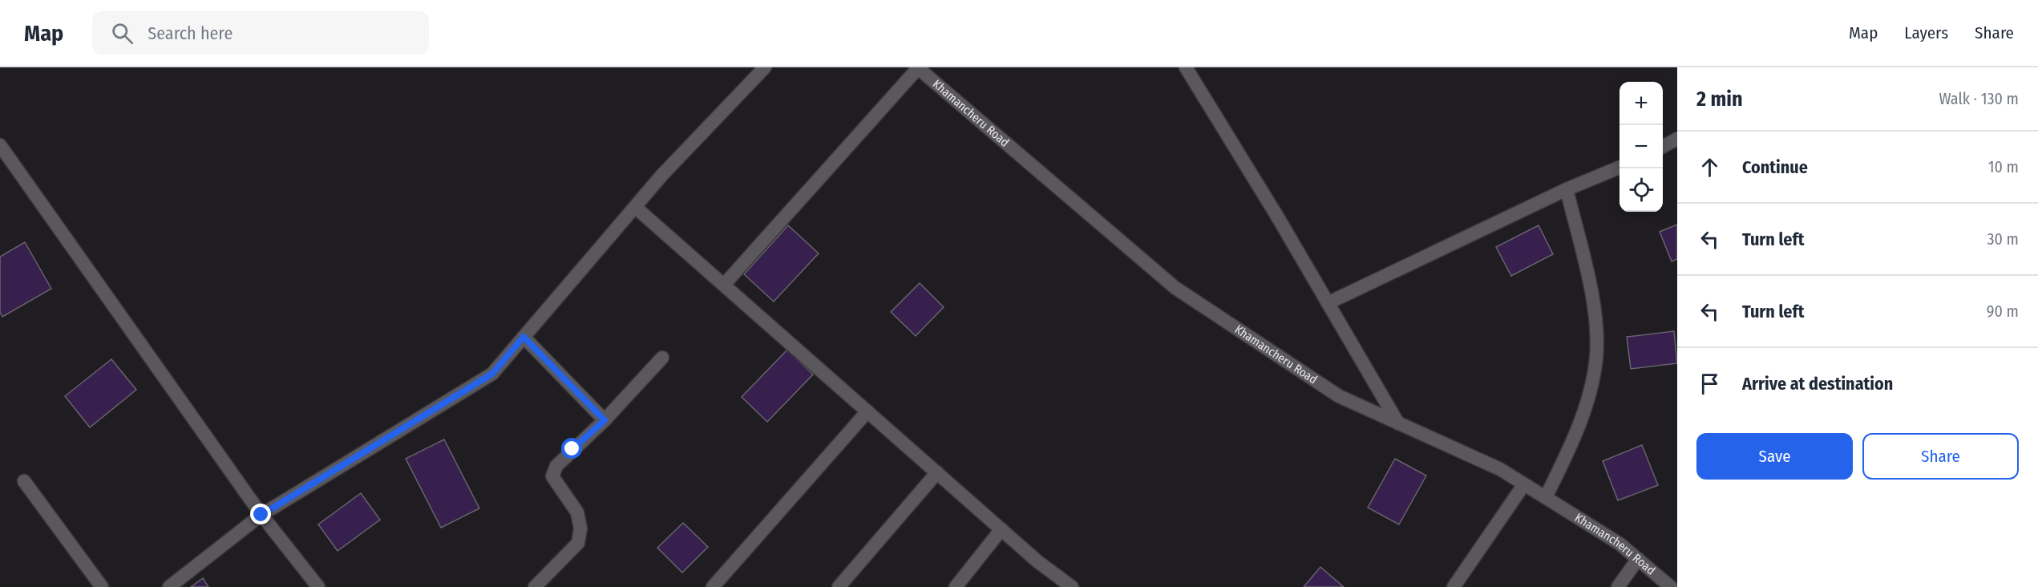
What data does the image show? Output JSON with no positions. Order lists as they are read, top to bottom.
{
  "streets": {
    "street": ["Khamancheru Road"]
  },
  "page": {
    "header": "Map",
    "search": "Search here",
    "nav": ["Map", "Layers", "Share"],
    "heading": ["2 min", "Walk · 130 m"],
    "map_buttons": ["+", "−"],
    "list": [
      ["Continue", "10 m"],
      ["Turn left", "30 m"],
      ["Turn left", "90 m"],
      "Arrive at destination"
    ],
    "buttons": ["Save", "Share"]
  }
}
